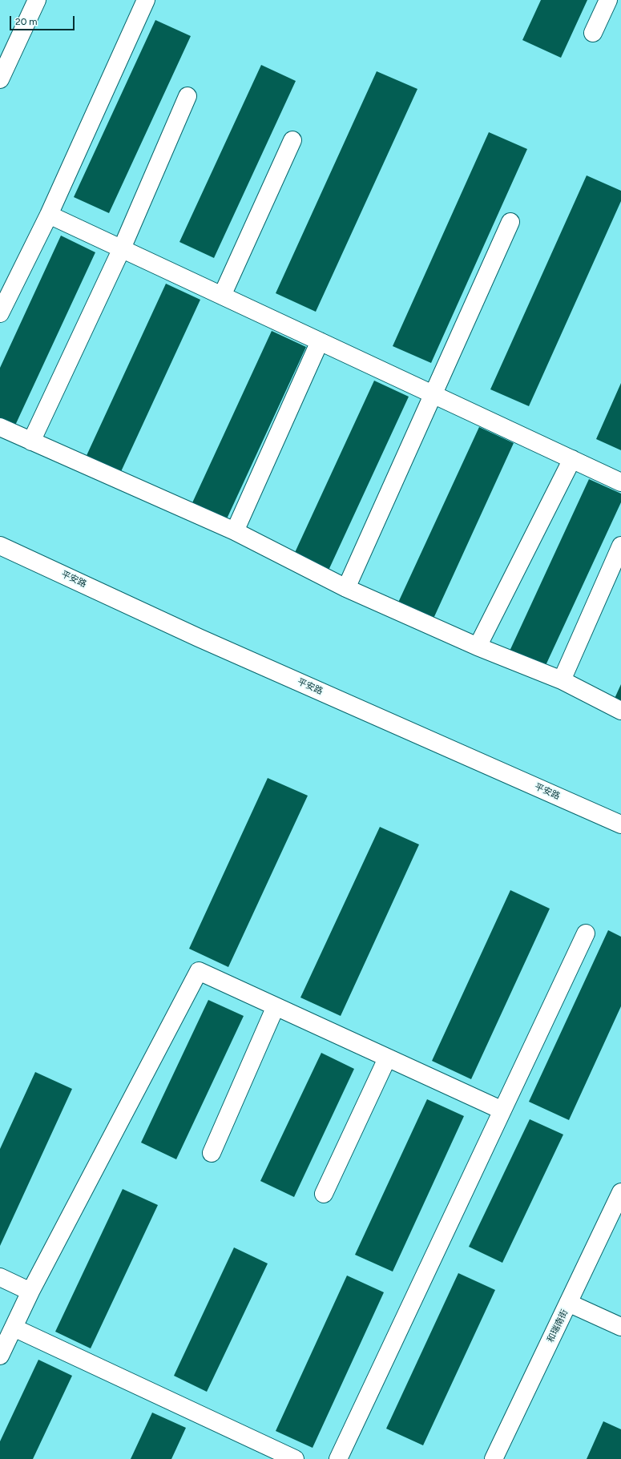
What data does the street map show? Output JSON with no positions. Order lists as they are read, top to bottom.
{
  "streets": {
    "street": ["平安路", "和瑞南街"]
  },
  "scale_bar": "20 m"
}
